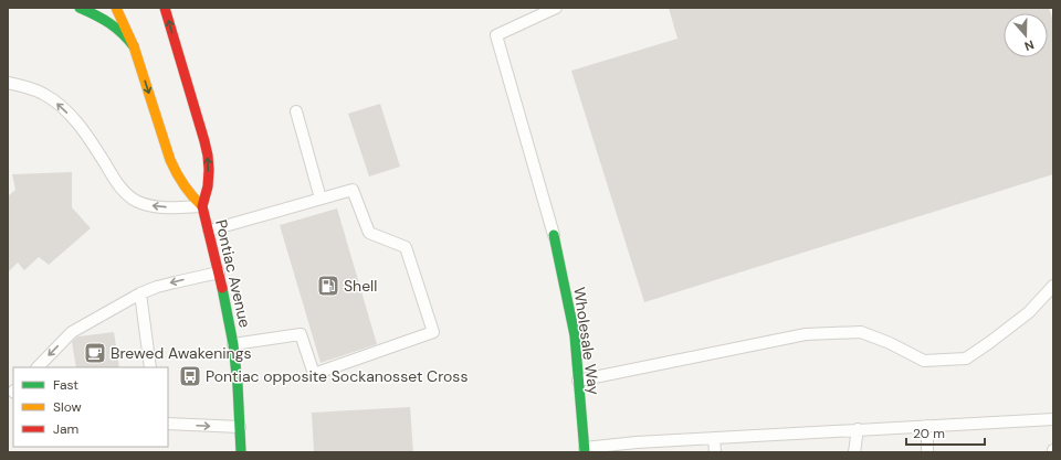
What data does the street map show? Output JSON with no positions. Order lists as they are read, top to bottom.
{
  "streets": {
    "main road": ["Pontiac Avenue", "Wholesale Way"]
  },
  "places": {
    "fuel station": ["Shell"],
    "cafe": ["Brewed Awakenings"],
    "bus stop": ["Pontiac opposite Sockanosset Cross"]
  },
  "legend": ["Fast", "Slow", "Jam"],
  "scale_bar": "20 m",
  "north": "bottom"
}
